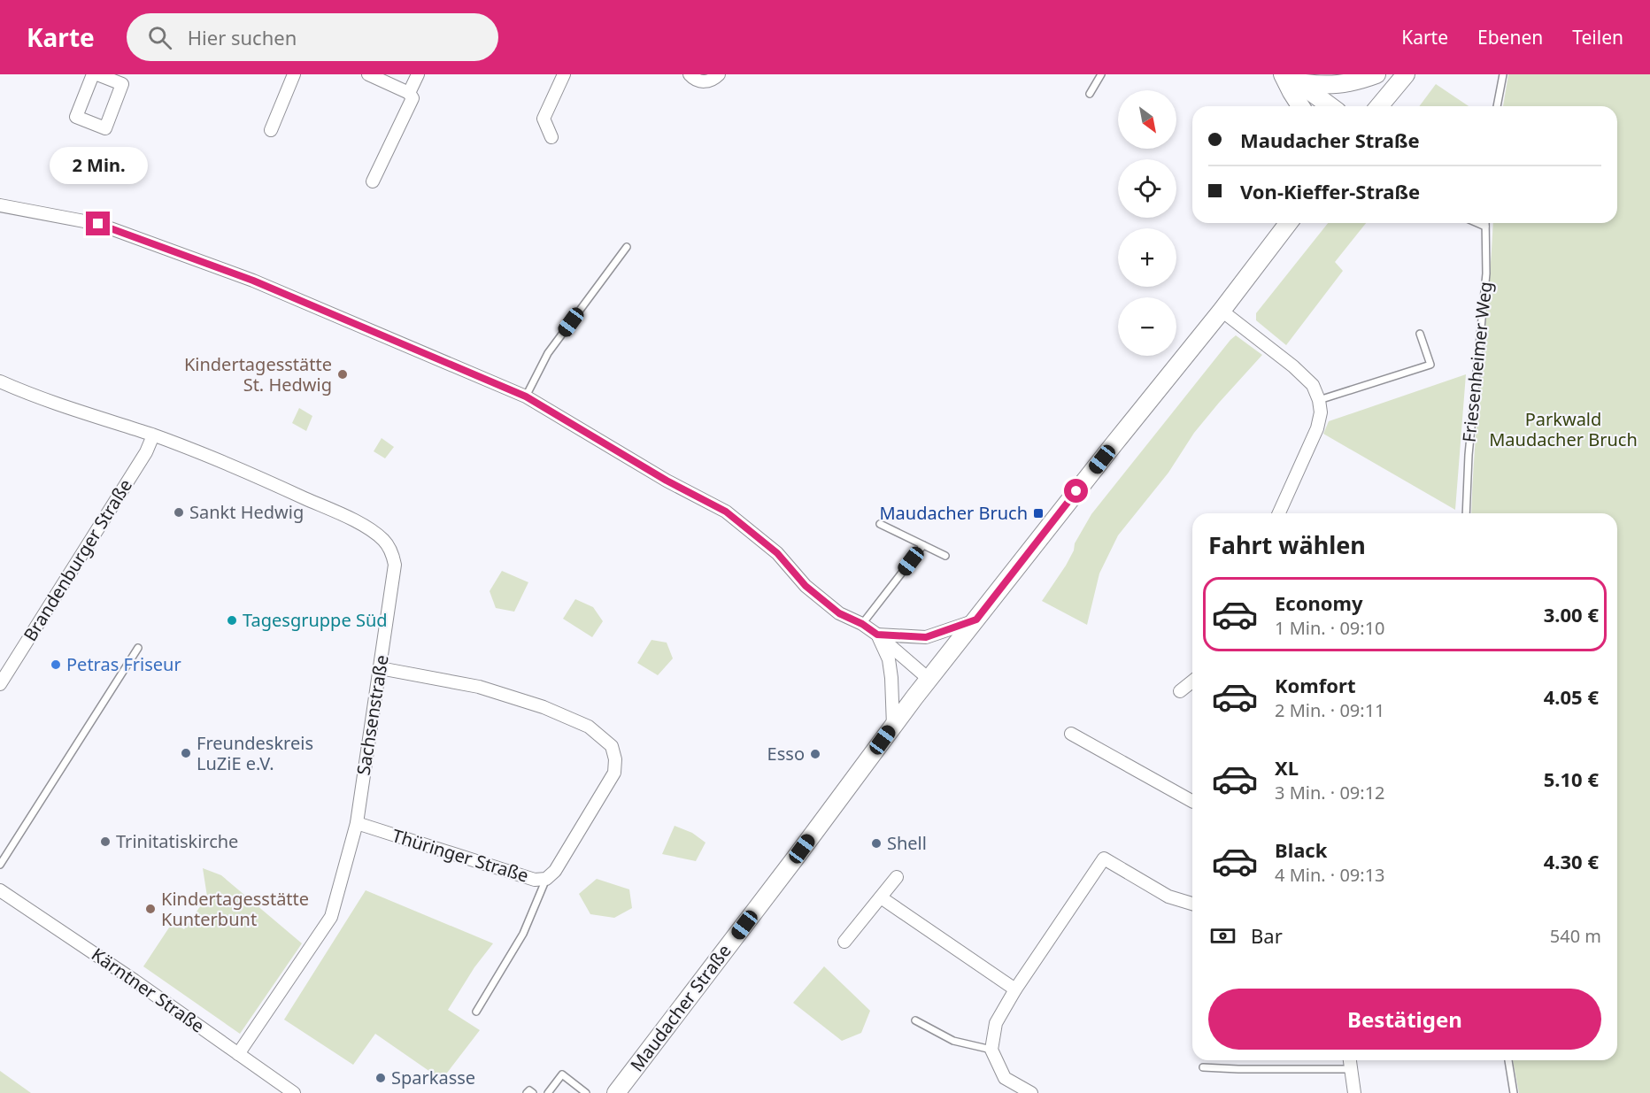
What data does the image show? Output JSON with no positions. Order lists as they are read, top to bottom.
{
  "streets": {
    "street": [
      "Brandenburger Straße",
      "Sachsenstraße",
      "Thüringer Straße",
      "Kärntner Straße",
      "Maudacher Straße"
    ],
    "lane": ["Friesenheimer Weg"]
  },
  "crossings": [
    ["Brandenburger Straße", "Sachsenstraße"],
    ["Sachsenstraße", "Thüringer Straße"],
    ["Sachsenstraße", "Kärntner Straße"]
  ],
  "parks": ["Parkwald Maudacher Bruch"],
  "places": {
    "other": [
      "Kindertagesstätte St. Hedwig",
      "Sankt Hedwig",
      "Tagesgruppe Süd",
      "Petras Friseur",
      "Freundeskreis LuZiE e.V.",
      "Esso",
      "Trinitatiskirche",
      "Shell",
      "Kindertagesstätte Kunterbunt",
      "Sparkasse"
    ],
    "transit": ["Maudacher Bruch"]
  },
  "north": "bottom right",
  "page": {
    "header": "Karte",
    "search": "Hier suchen",
    "nav": ["Karte", "Ebenen", "Teilen"],
    "map_buttons": ["+", "−"],
    "banner": ["Maudacher Straße", "Von-Kieffer-Straße"],
    "bubble": "2 Min.",
    "heading": "Fahrt wählen",
    "list": [
      {
        "name": "Economy",
        "note": "1 Min. · 09:10",
        "value": "3.00 €"
      },
      {
        "name": "Komfort",
        "note": "2 Min. · 09:11",
        "value": "4.05 €"
      },
      {
        "name": "XL",
        "note": "3 Min. · 09:12",
        "value": "5.10 €"
      },
      {
        "name": "Black",
        "note": "4 Min. · 09:13",
        "value": "4.30 €"
      }
    ],
    "pay": ["Bar", "540 m"],
    "buttons": "Bestätigen"
  }
}
